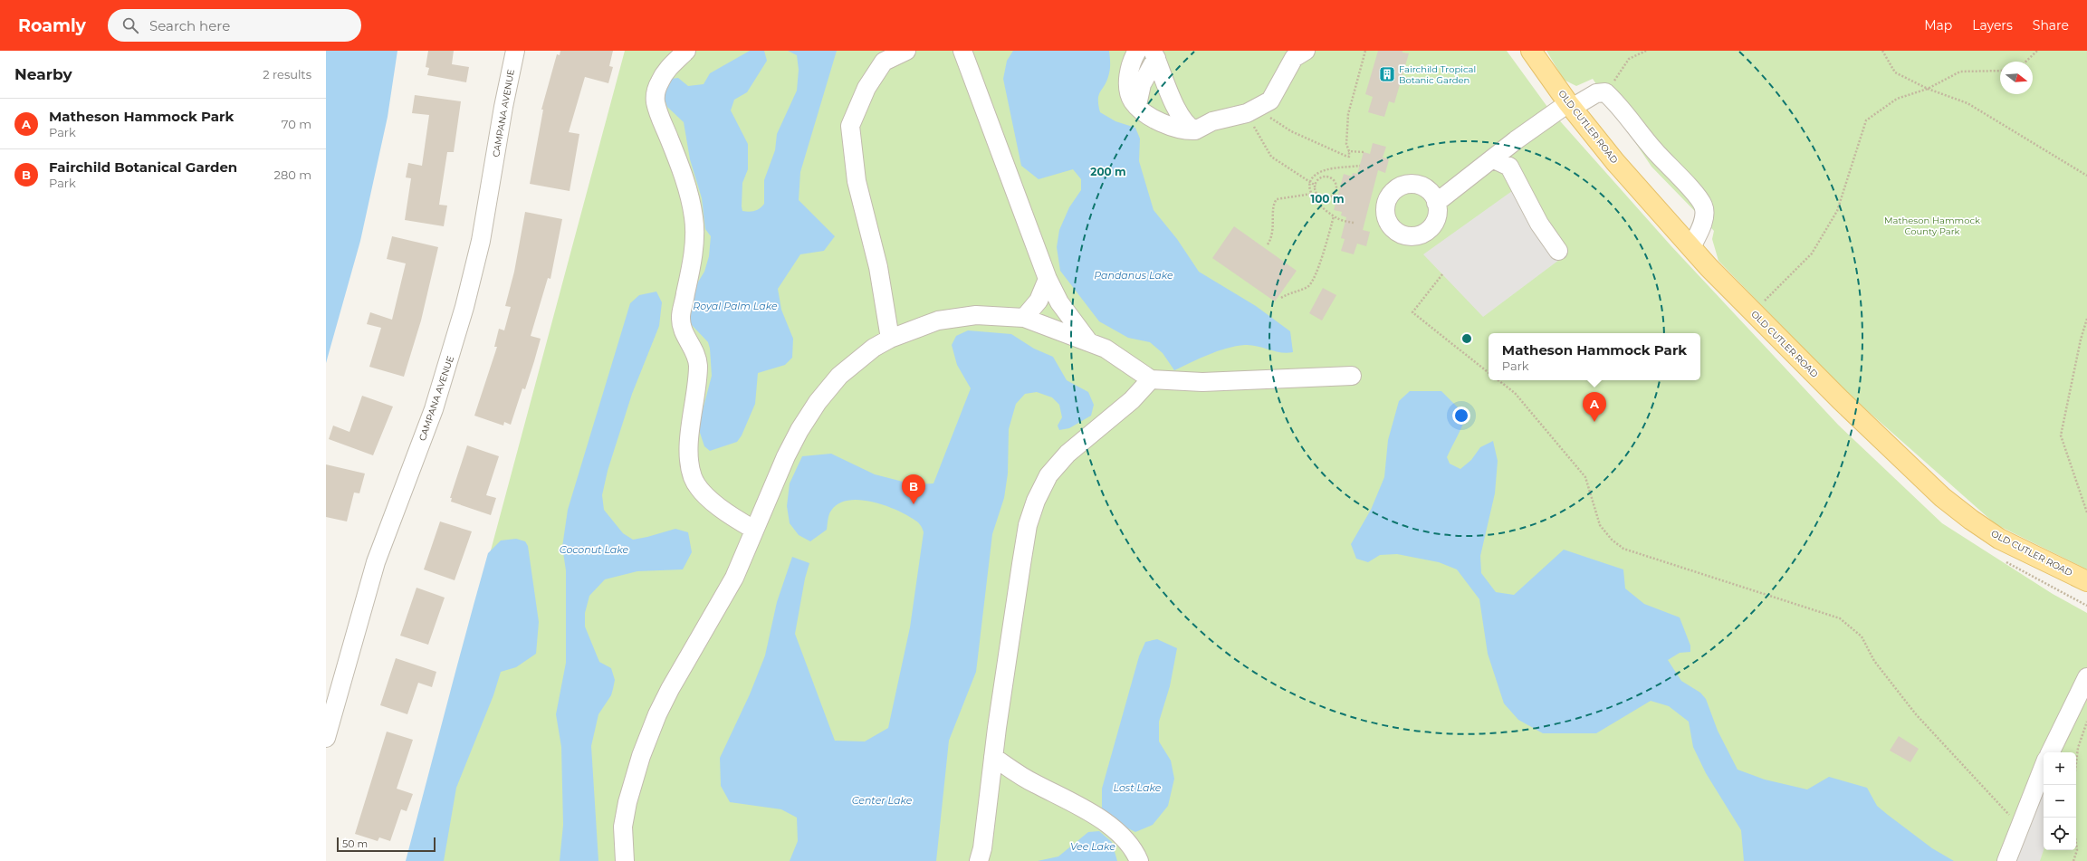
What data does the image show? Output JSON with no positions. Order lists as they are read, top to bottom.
{
  "streets": {
    "main road": ["OLD CUTLER ROAD"],
    "street": ["CAMPANA AVENUE"]
  },
  "water": [
    "Pandanus Lake",
    "Royal Palm Lake",
    "Coconut Lake",
    "Lost Lake",
    "Center Lake",
    "Vee Lake"
  ],
  "parks": ["Matheson Hammock County Park"],
  "places": {
    "building": ["Fairchild Tropical Botanic Garden"]
  },
  "scale_bar": "50 m",
  "north": "right",
  "page": {
    "header": "Roamly",
    "search": "Search here",
    "nav": ["Map", "Layers", "Share"],
    "heading": ["Nearby", "2 results"],
    "list": [
      {
        "mark": "A",
        "name": "Matheson Hammock Park",
        "note": "Park",
        "value": "70 m"
      },
      {
        "mark": "B",
        "name": "Fairchild Botanical Garden",
        "note": "Park",
        "value": "280 m"
      }
    ],
    "popup": ["Matheson Hammock Park", "Park"],
    "pins": ["A", "B"],
    "map_buttons": ["+", "−"],
    "scale": "50 m"
  },
  "rings": ["200 m", "100 m"]
}
